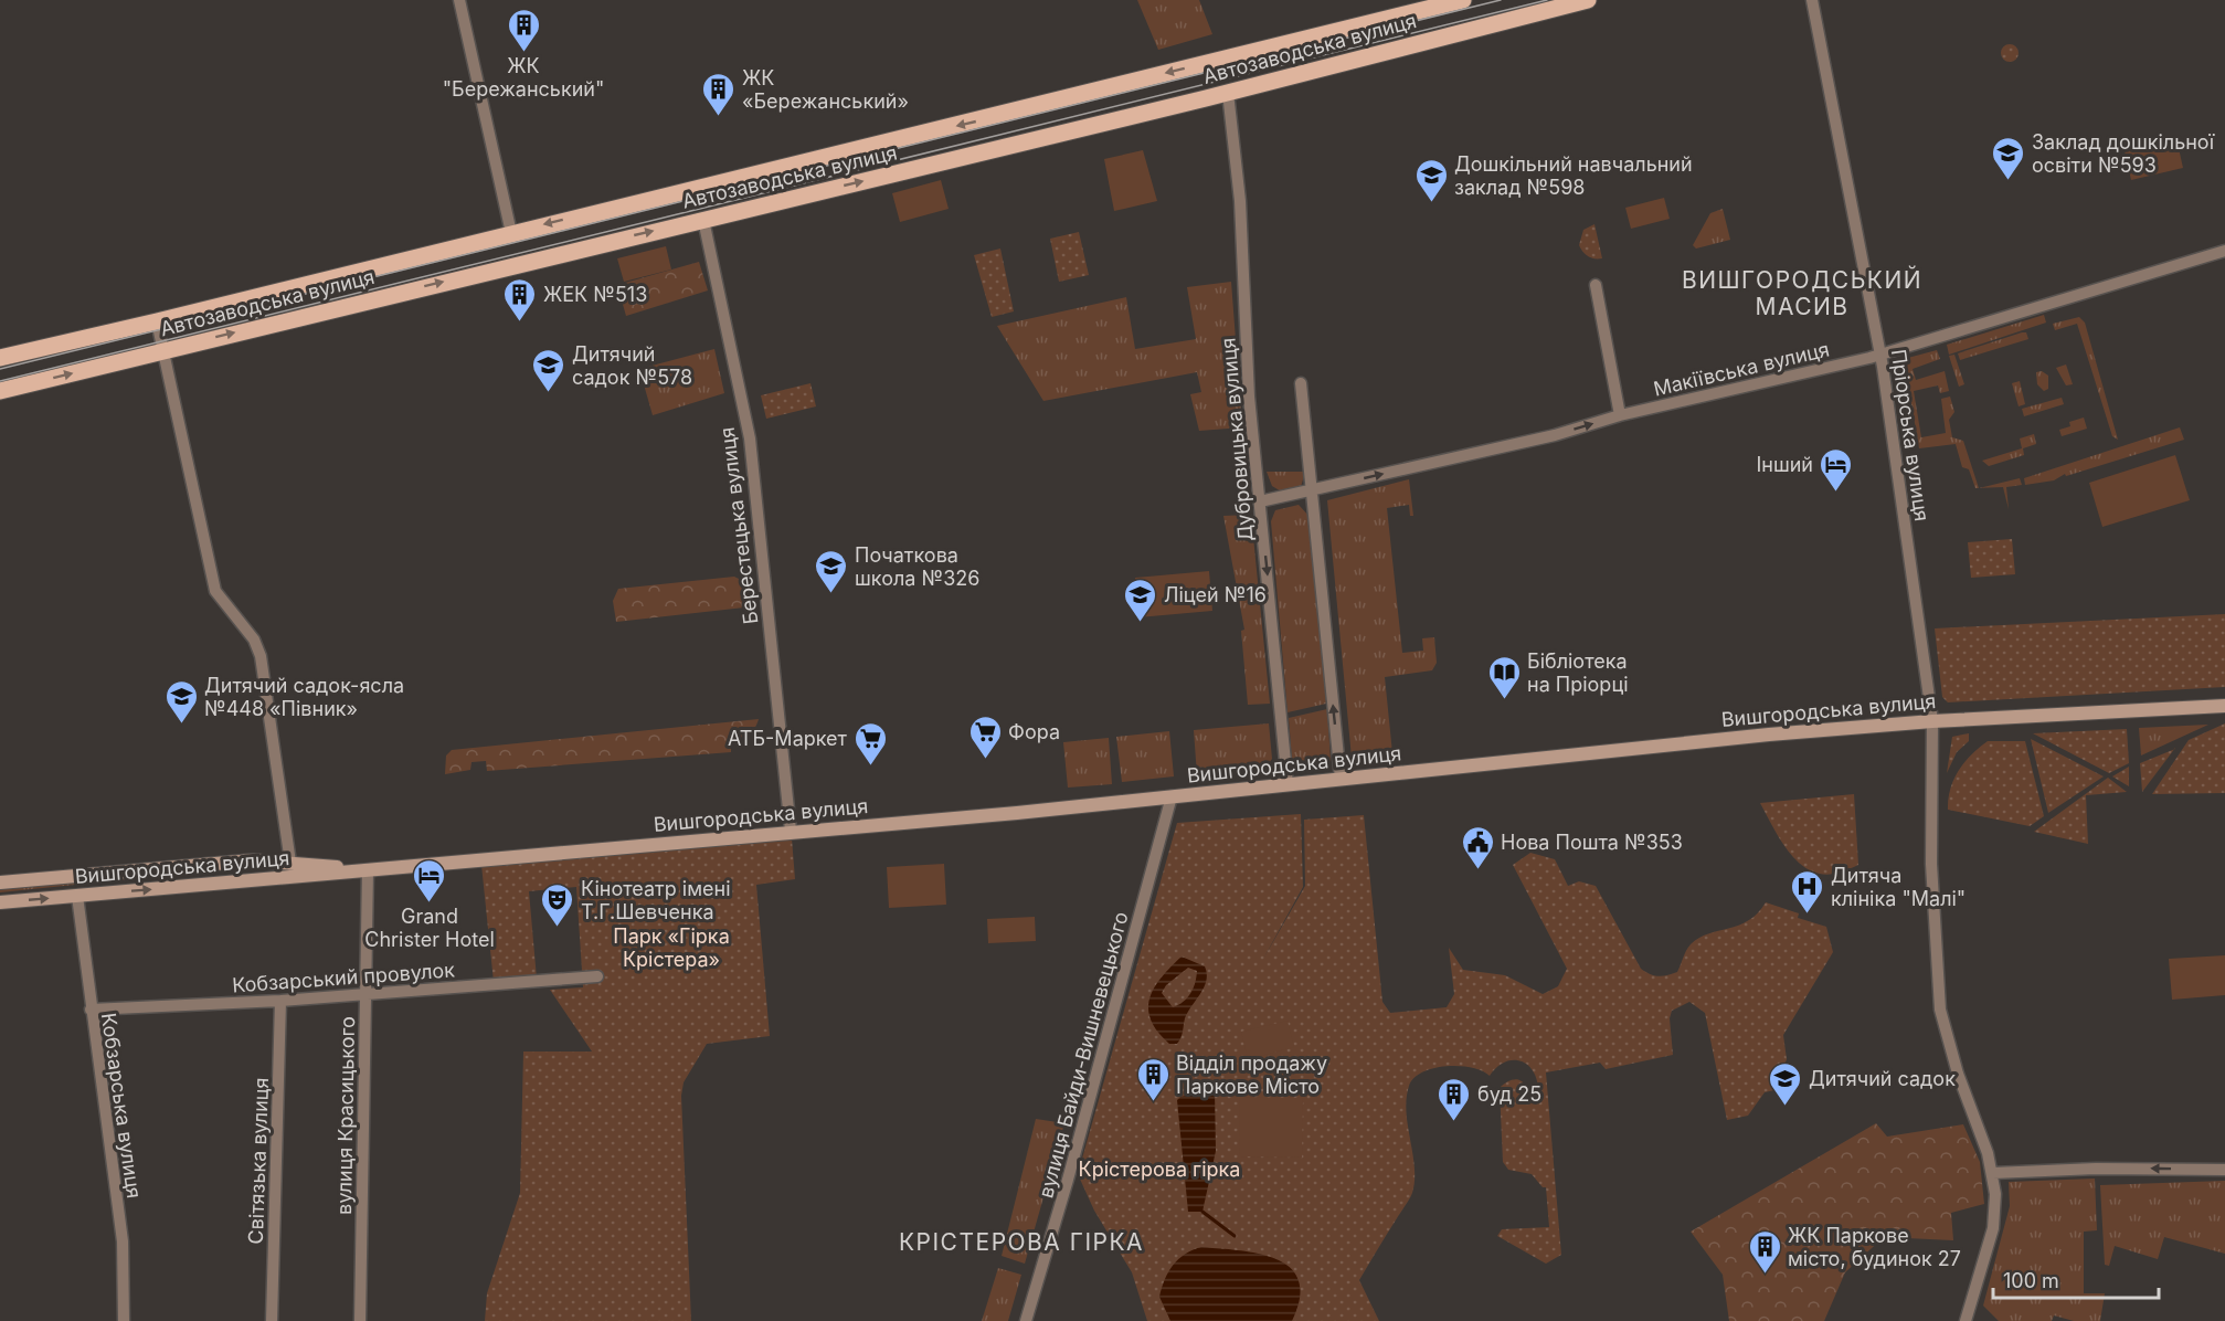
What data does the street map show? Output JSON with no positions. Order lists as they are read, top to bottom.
{
  "streets": {
    "main road": ["Автозаводська вулиця", "Вишгородська вулиця"],
    "street": [
      "Макіївська вулиця",
      "Пріорська вулиця",
      "Дубровицька вулиця",
      "Берестецька вулиця",
      "Кобзарський провулок",
      "вулиця Байди-Вишневецького",
      "Кобзарська вулиця",
      "вулиця Красицького",
      "Світязька вулиця"
    ]
  },
  "crossings": [
    ["Автозаводська вулиця", "Дубровицька вулиця"],
    ["Автозаводська вулиця", "Берестецька вулиця"],
    ["Макіївська вулиця", "Пріорська вулиця"],
    ["Макіївська вулиця", "Дубровицька вулиця"],
    ["Пріорська вулиця", "Вишгородська вулиця"],
    ["Дубровицька вулиця", "Вишгородська вулиця"],
    ["Берестецька вулиця", "Вишгородська вулиця"],
    ["Вишгородська вулиця", "вулиця Байди-Вишневецького"],
    ["Вишгородська вулиця", "Кобзарська вулиця"],
    ["Вишгородська вулиця", "вулиця Красицького"],
    ["Кобзарський провулок", "Кобзарська вулиця"],
    ["Кобзарський провулок", "вулиця Красицького"],
    ["Кобзарський провулок", "Світязька вулиця"]
  ],
  "districts": ["ВИШГОРОДСЬКИЙ МАСИВ", "КРІСТЕРОВА ГІРКА"],
  "parks": ["Парк «Гірка Крістера»", "Крістерова гірка"],
  "places": {
    "building": [
      "ЖК \"Бережанський\"",
      "ЖК «Бережанський»",
      "ЖЕК №513",
      "Відділ продажу Паркове Місто",
      "буд 25",
      "ЖК Паркове місто, будинок 27"
    ],
    "school or university": [
      "Заклад дошкільної освіти №593",
      "Дошкільний навчальний заклад №598",
      "Дитячий садок №578",
      "Початкова школа №326",
      "Ліцей №16",
      "Дитячий садок-ясла №448 «Півник»",
      "Дитячий садок"
    ],
    "hotel": ["Інший", "Grand Christer Hotel"],
    "library": ["Бібліотека на Пріорці"],
    "supermarket": ["Фора", "АТБ-Маркет"],
    "public building": ["Нова Пошта №353"],
    "hospital": ["Дитяча клініка \"Малі\""],
    "theatre": ["Кінотеатр імені Т.Г.Шевченка"]
  },
  "scale_bar": "100 m"
}
